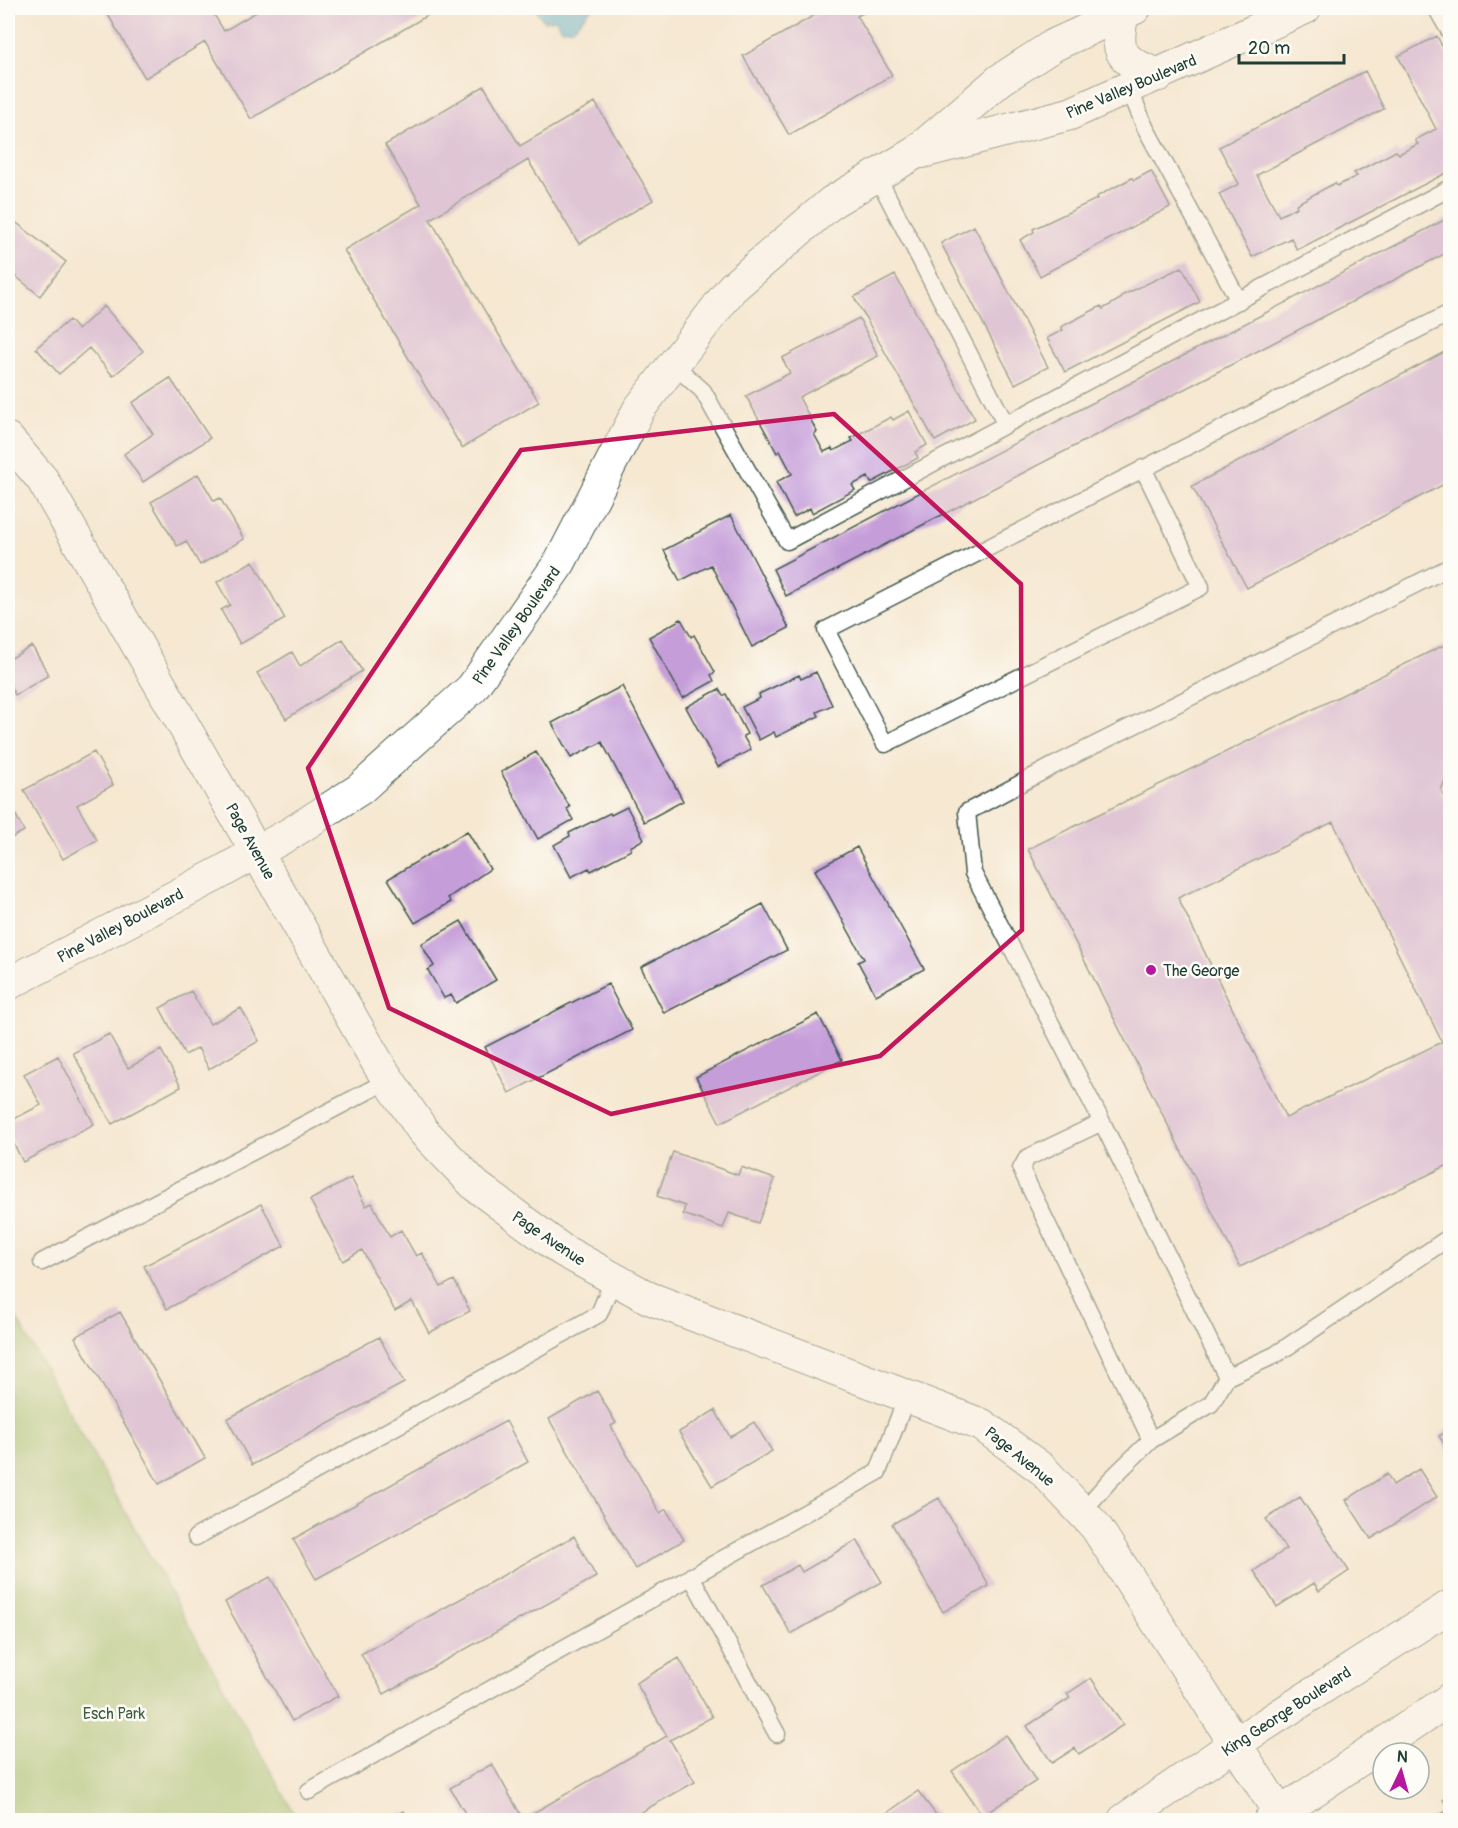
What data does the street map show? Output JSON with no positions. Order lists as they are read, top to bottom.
{
  "streets": {
    "street": ["Pine Valley Boulevard", "Page Avenue", "King George Boulevard"]
  },
  "crossings": [
    ["Pine Valley Boulevard", "Page Avenue"],
    ["Page Avenue", "King George Boulevard"]
  ],
  "parks": ["Esch Park"],
  "places": ["The George"],
  "scale_bar": "20 m",
  "north": "top"
}
